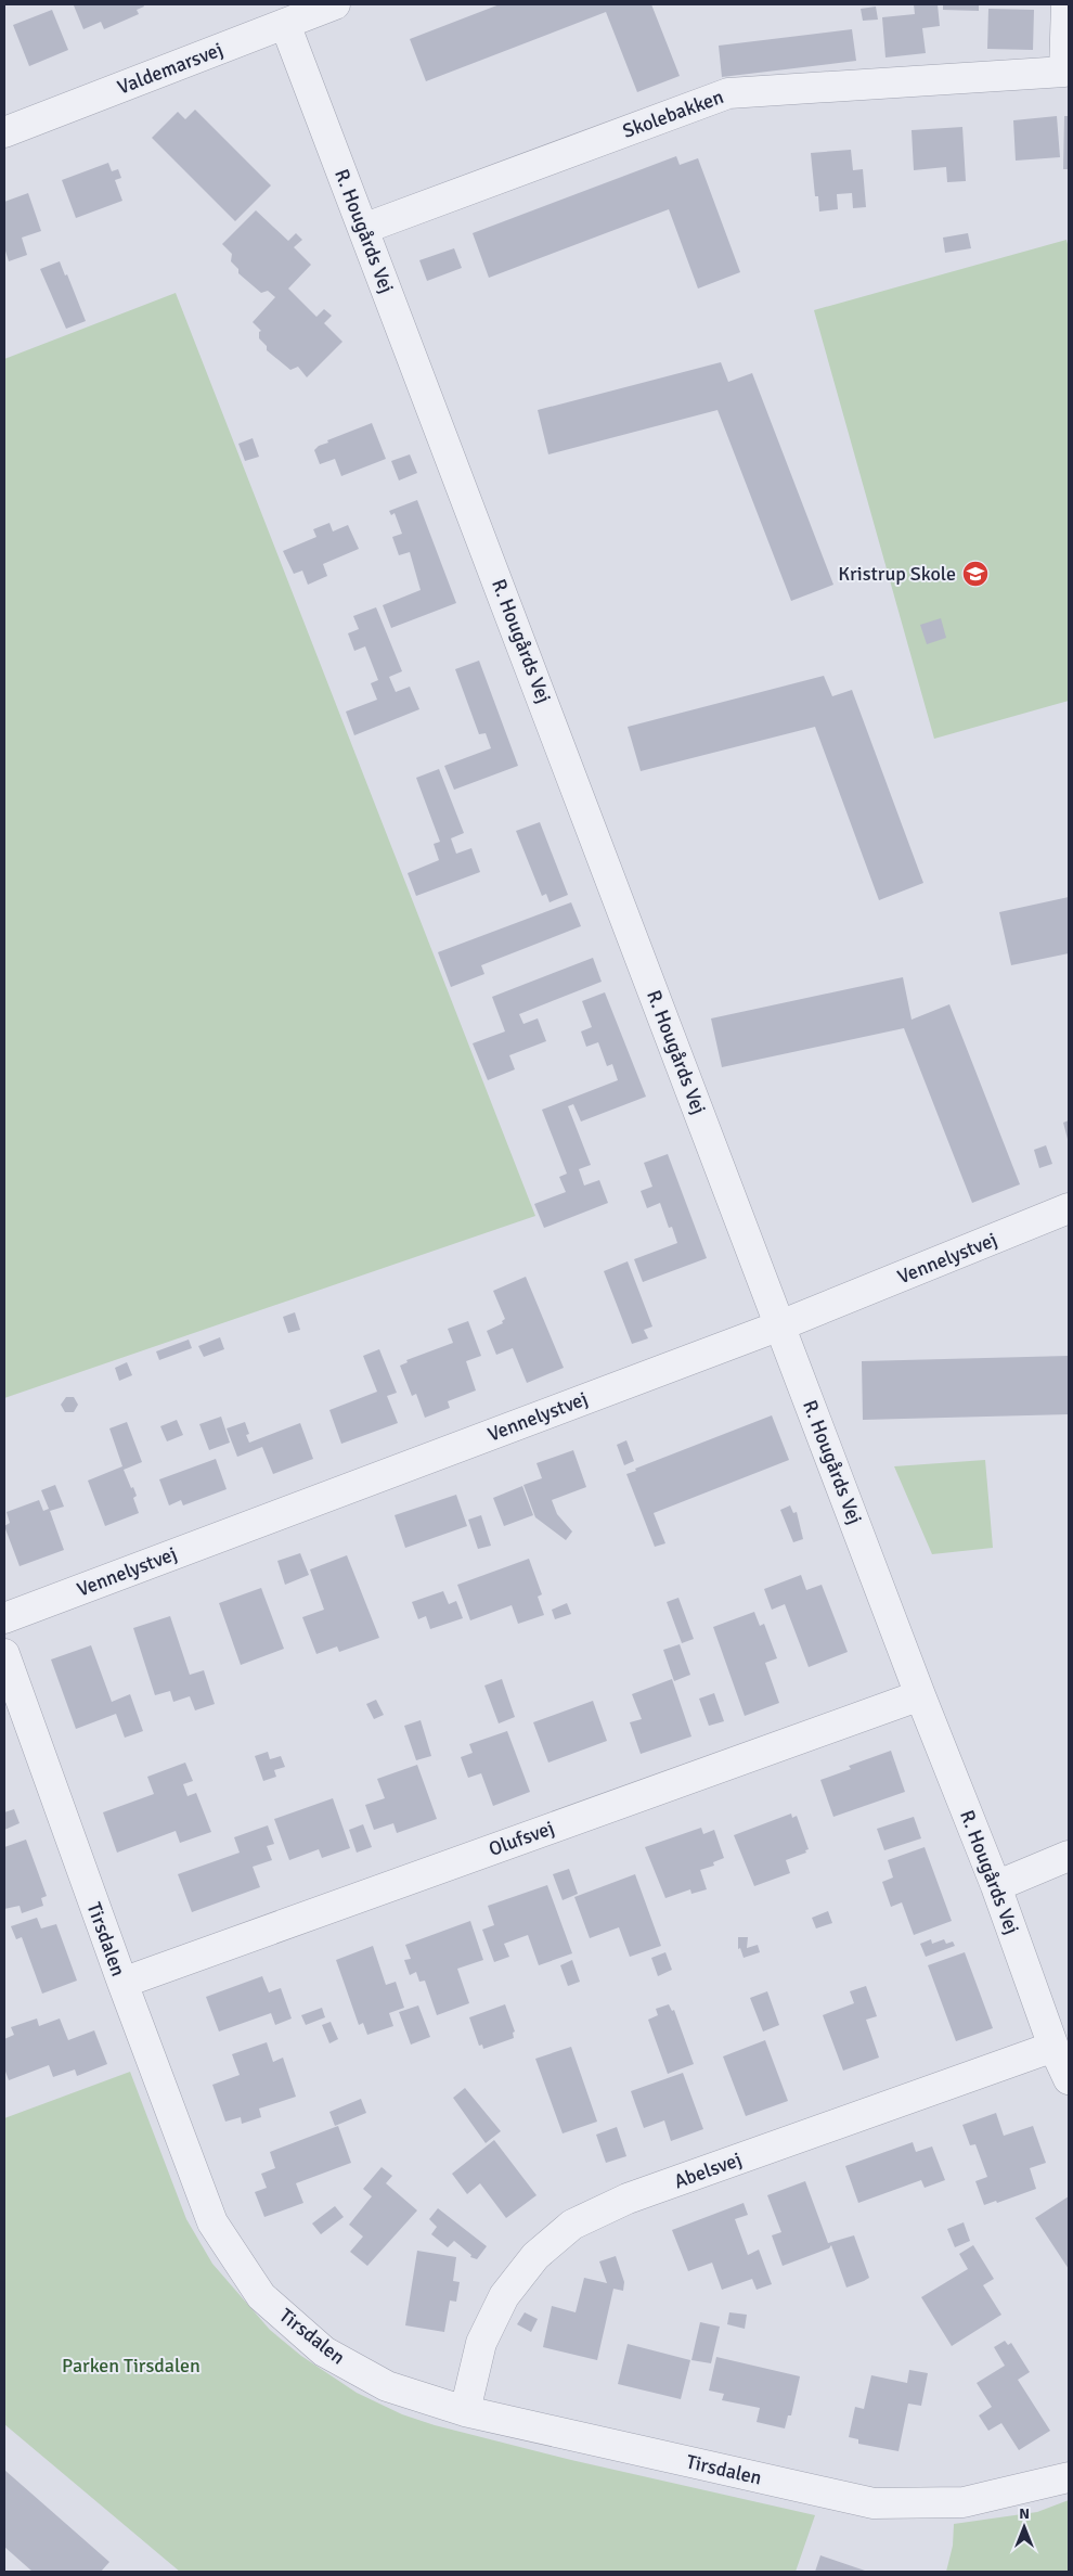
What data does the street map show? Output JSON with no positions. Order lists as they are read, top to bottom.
{
  "streets": {
    "street": [
      "Valdemarsvej",
      "Skolebakken",
      "R. Hougårds Vej",
      "Vennelystvej",
      "Olufsvej",
      "Tirsdalen",
      "Abelsvej"
    ]
  },
  "crossings": [
    ["Valdemarsvej", "R. Hougårds Vej"],
    ["Skolebakken", "R. Hougårds Vej"],
    ["R. Hougårds Vej", "Vennelystvej"],
    ["R. Hougårds Vej", "Olufsvej"],
    ["R. Hougårds Vej", "Abelsvej"],
    ["Olufsvej", "Tirsdalen"],
    ["Tirsdalen", "Abelsvej"]
  ],
  "parks": ["Parken Tirsdalen"],
  "places": {
    "school or university": ["Kristrup Skole"]
  },
  "north": "top"
}
